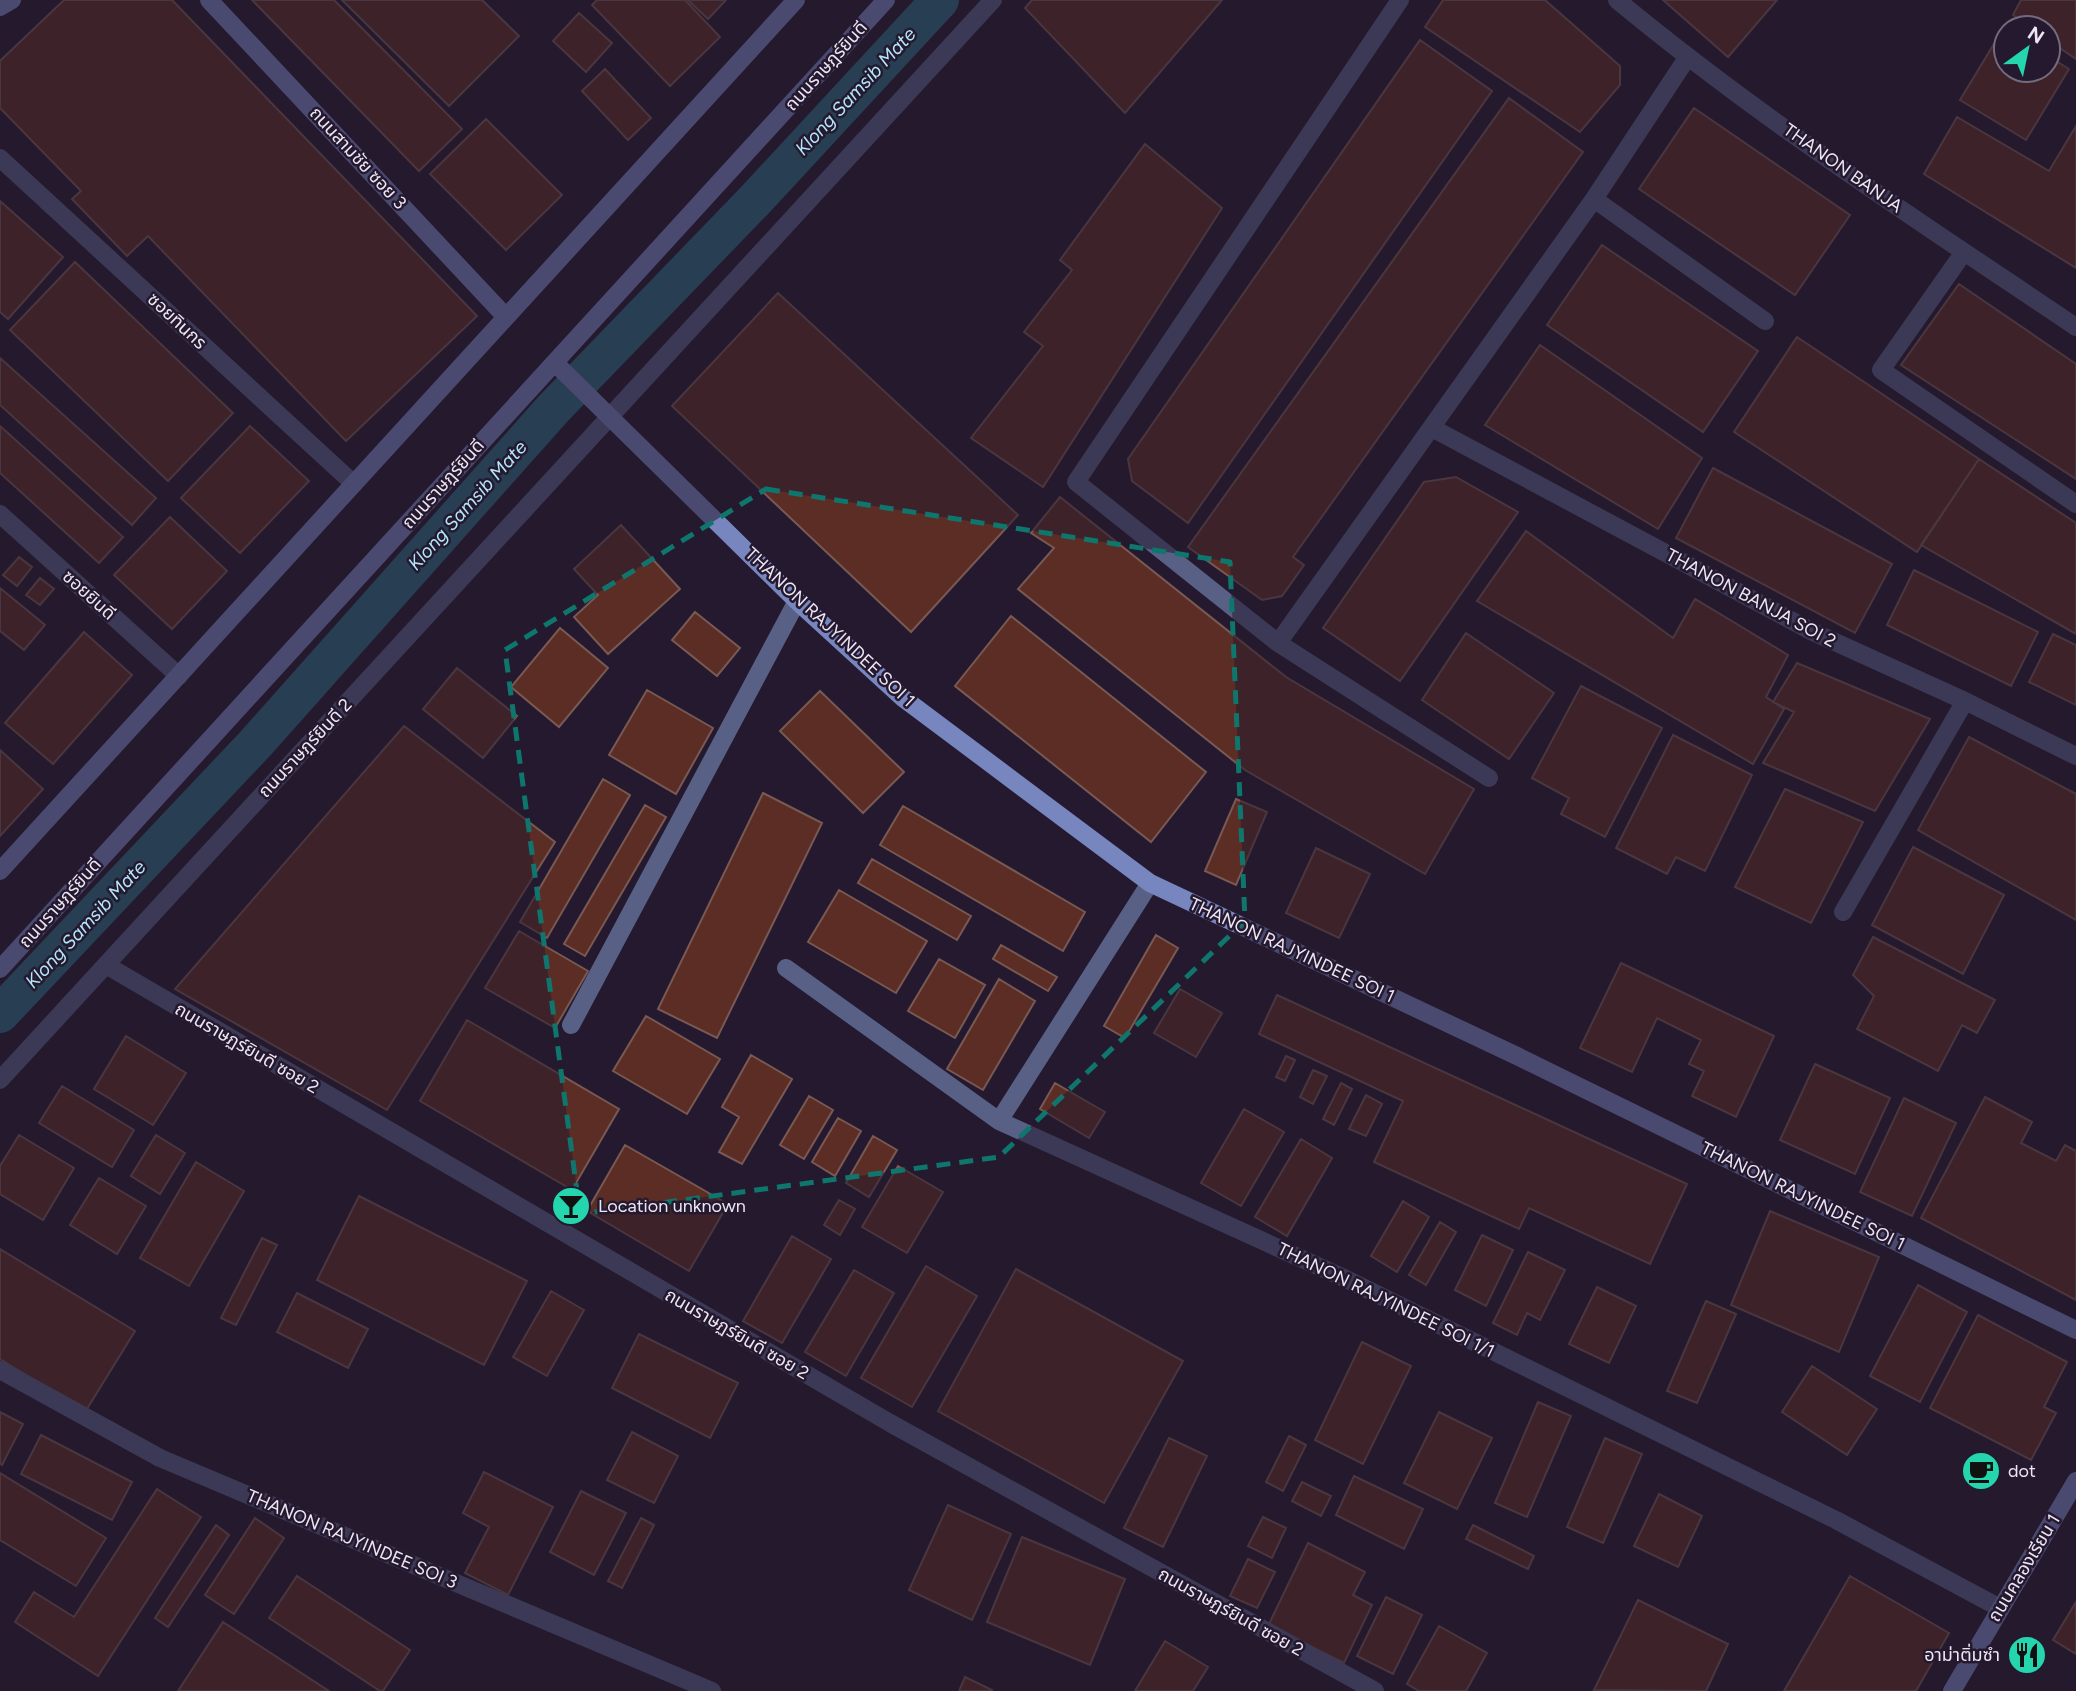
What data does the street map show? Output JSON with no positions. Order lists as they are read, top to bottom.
{
  "streets": {
    "street": [
      "ถนนราษฎร์ยินดี",
      "ถนนสามชัย ซอย 3",
      "THANON BANJA",
      "ซอยทินกร",
      "ซอยยินดี",
      "THANON BANJA SOI 2",
      "THANON RAJYINDEE SOI 1",
      "ถนนราษฎร์ยินดี 2",
      "ถนนราษฏร์ยินดี ซอย 2",
      "THANON RAJYINDEE SOI 1/1",
      "THANON RAJYINDEE SOI 3",
      "ถนนคลองเรียน 1"
    ]
  },
  "crossings": [
    ["ถนนราษฎร์ยินดี", "THANON RAJYINDEE SOI 1"],
    ["THANON RAJYINDEE SOI 1", "ถนนราษฎร์ยินดี 2"],
    ["ถนนราษฎร์ยินดี 2", "ถนนราษฏร์ยินดี ซอย 2"],
    ["THANON RAJYINDEE SOI 1/1", "ถนนคลองเรียน 1"]
  ],
  "water": ["Klong Samsib Mate"],
  "places": {
    "bar": ["Location unknown"],
    "cafe": ["dot"],
    "restaurant": ["อาม่าติ่มซำ"]
  },
  "north": "top right"
}
